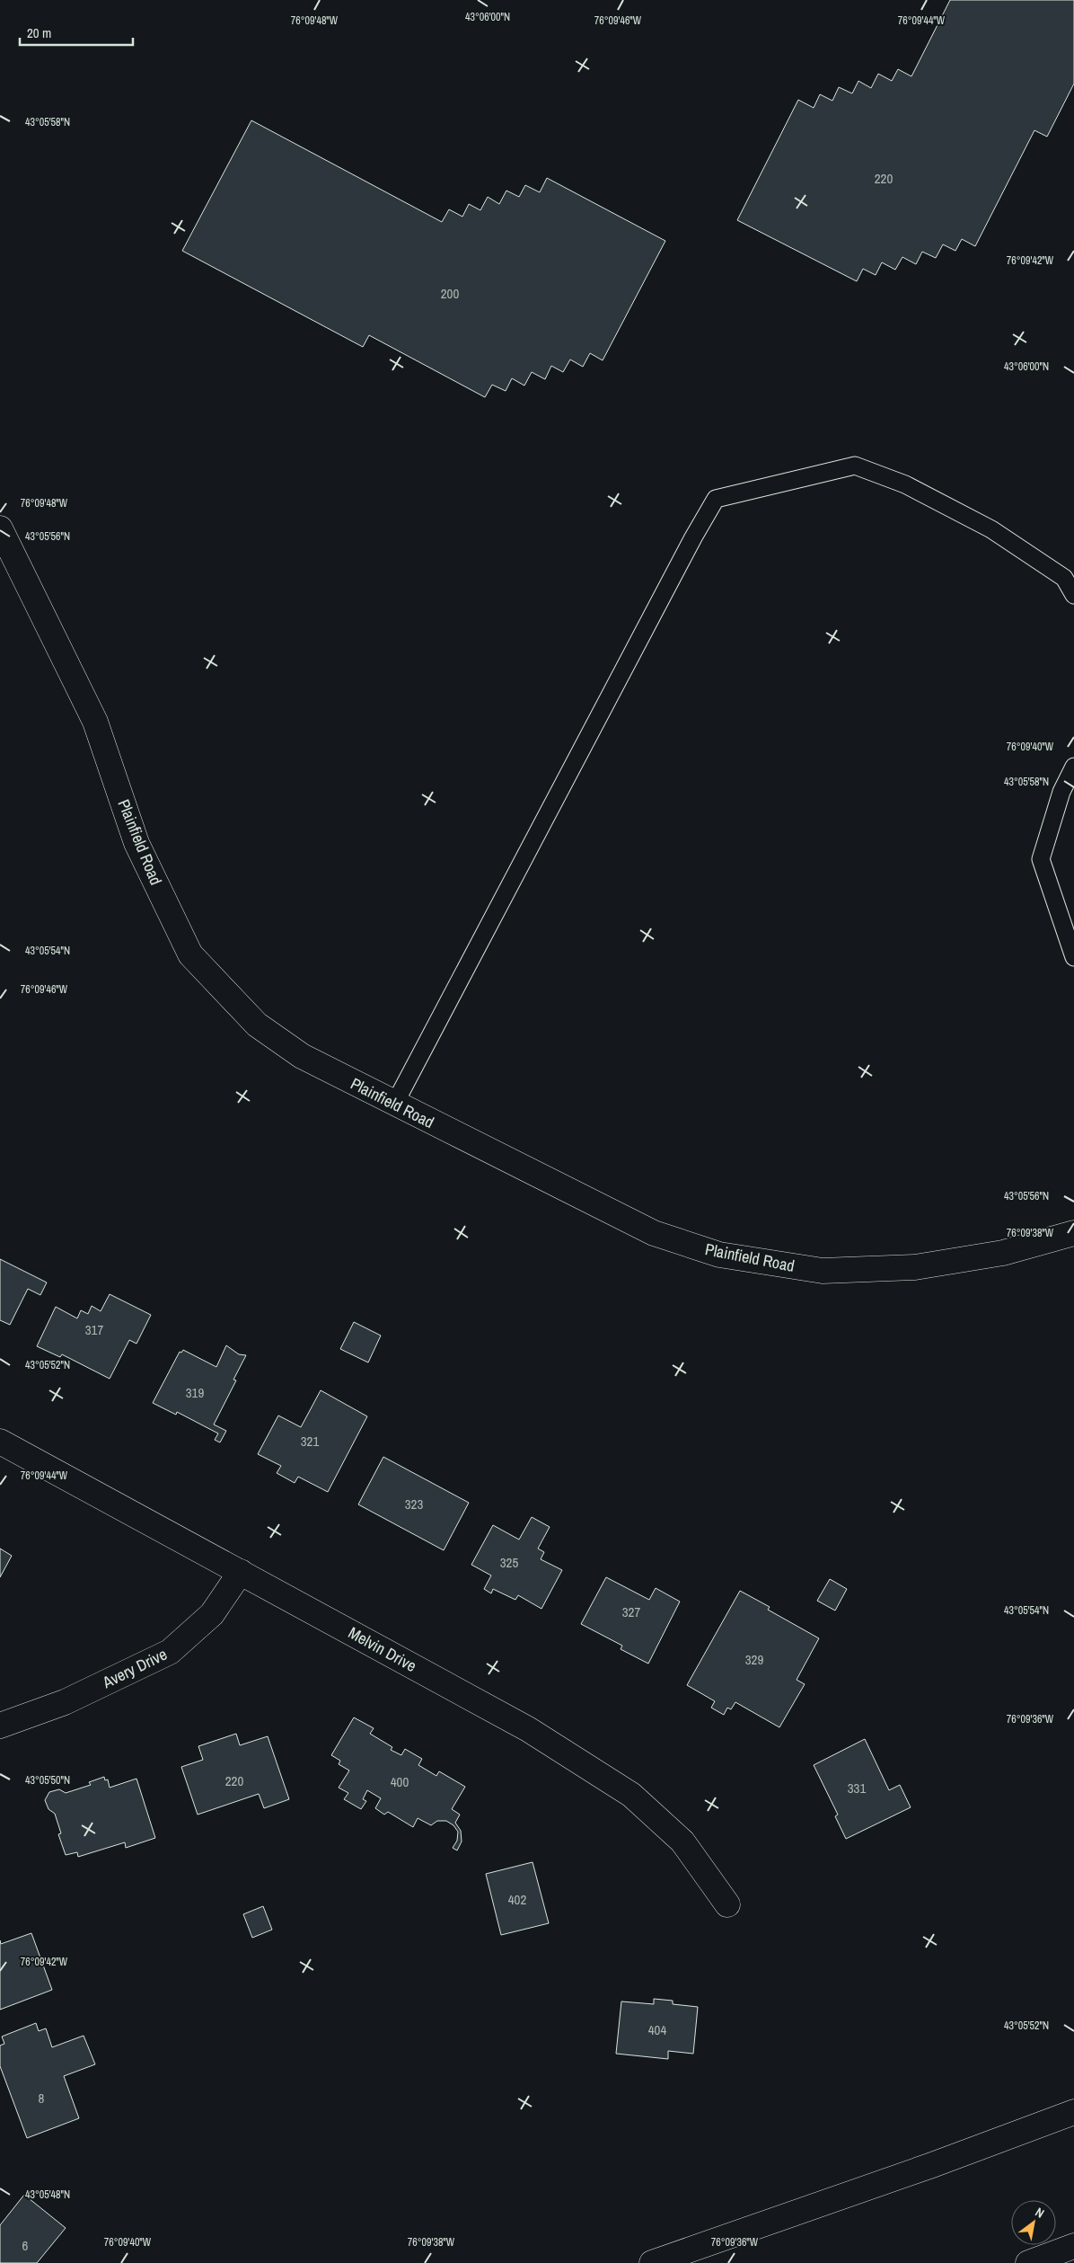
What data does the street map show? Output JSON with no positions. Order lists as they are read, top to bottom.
{
  "streets": {
    "main road": ["Plainfield Road", "Melvin Drive", "Avery Drive"]
  },
  "crossings": [
    ["Melvin Drive", "Avery Drive"]
  ],
  "house_numbers": [
    "220",
    "200",
    "317",
    "319",
    "321",
    "323",
    "325",
    "327",
    "329",
    "220",
    "400",
    "331",
    "402",
    "404",
    "8",
    "6"
  ],
  "scale_bar": "20 m",
  "north": "top right",
  "coordinates": [
    "43°06'00\"N",
    "76°09'48\"W",
    "76°09'46\"W",
    "76°09'44\"W",
    "43°05'58\"N",
    "76°09'42\"W",
    "43°05'56\"N",
    "76°09'40\"W",
    "43°05'54\"N",
    "76°09'38\"W",
    "43°05'52\"N",
    "76°09'36\"W",
    "43°05'50\"N",
    "43°05'48\"N"
  ]
}
